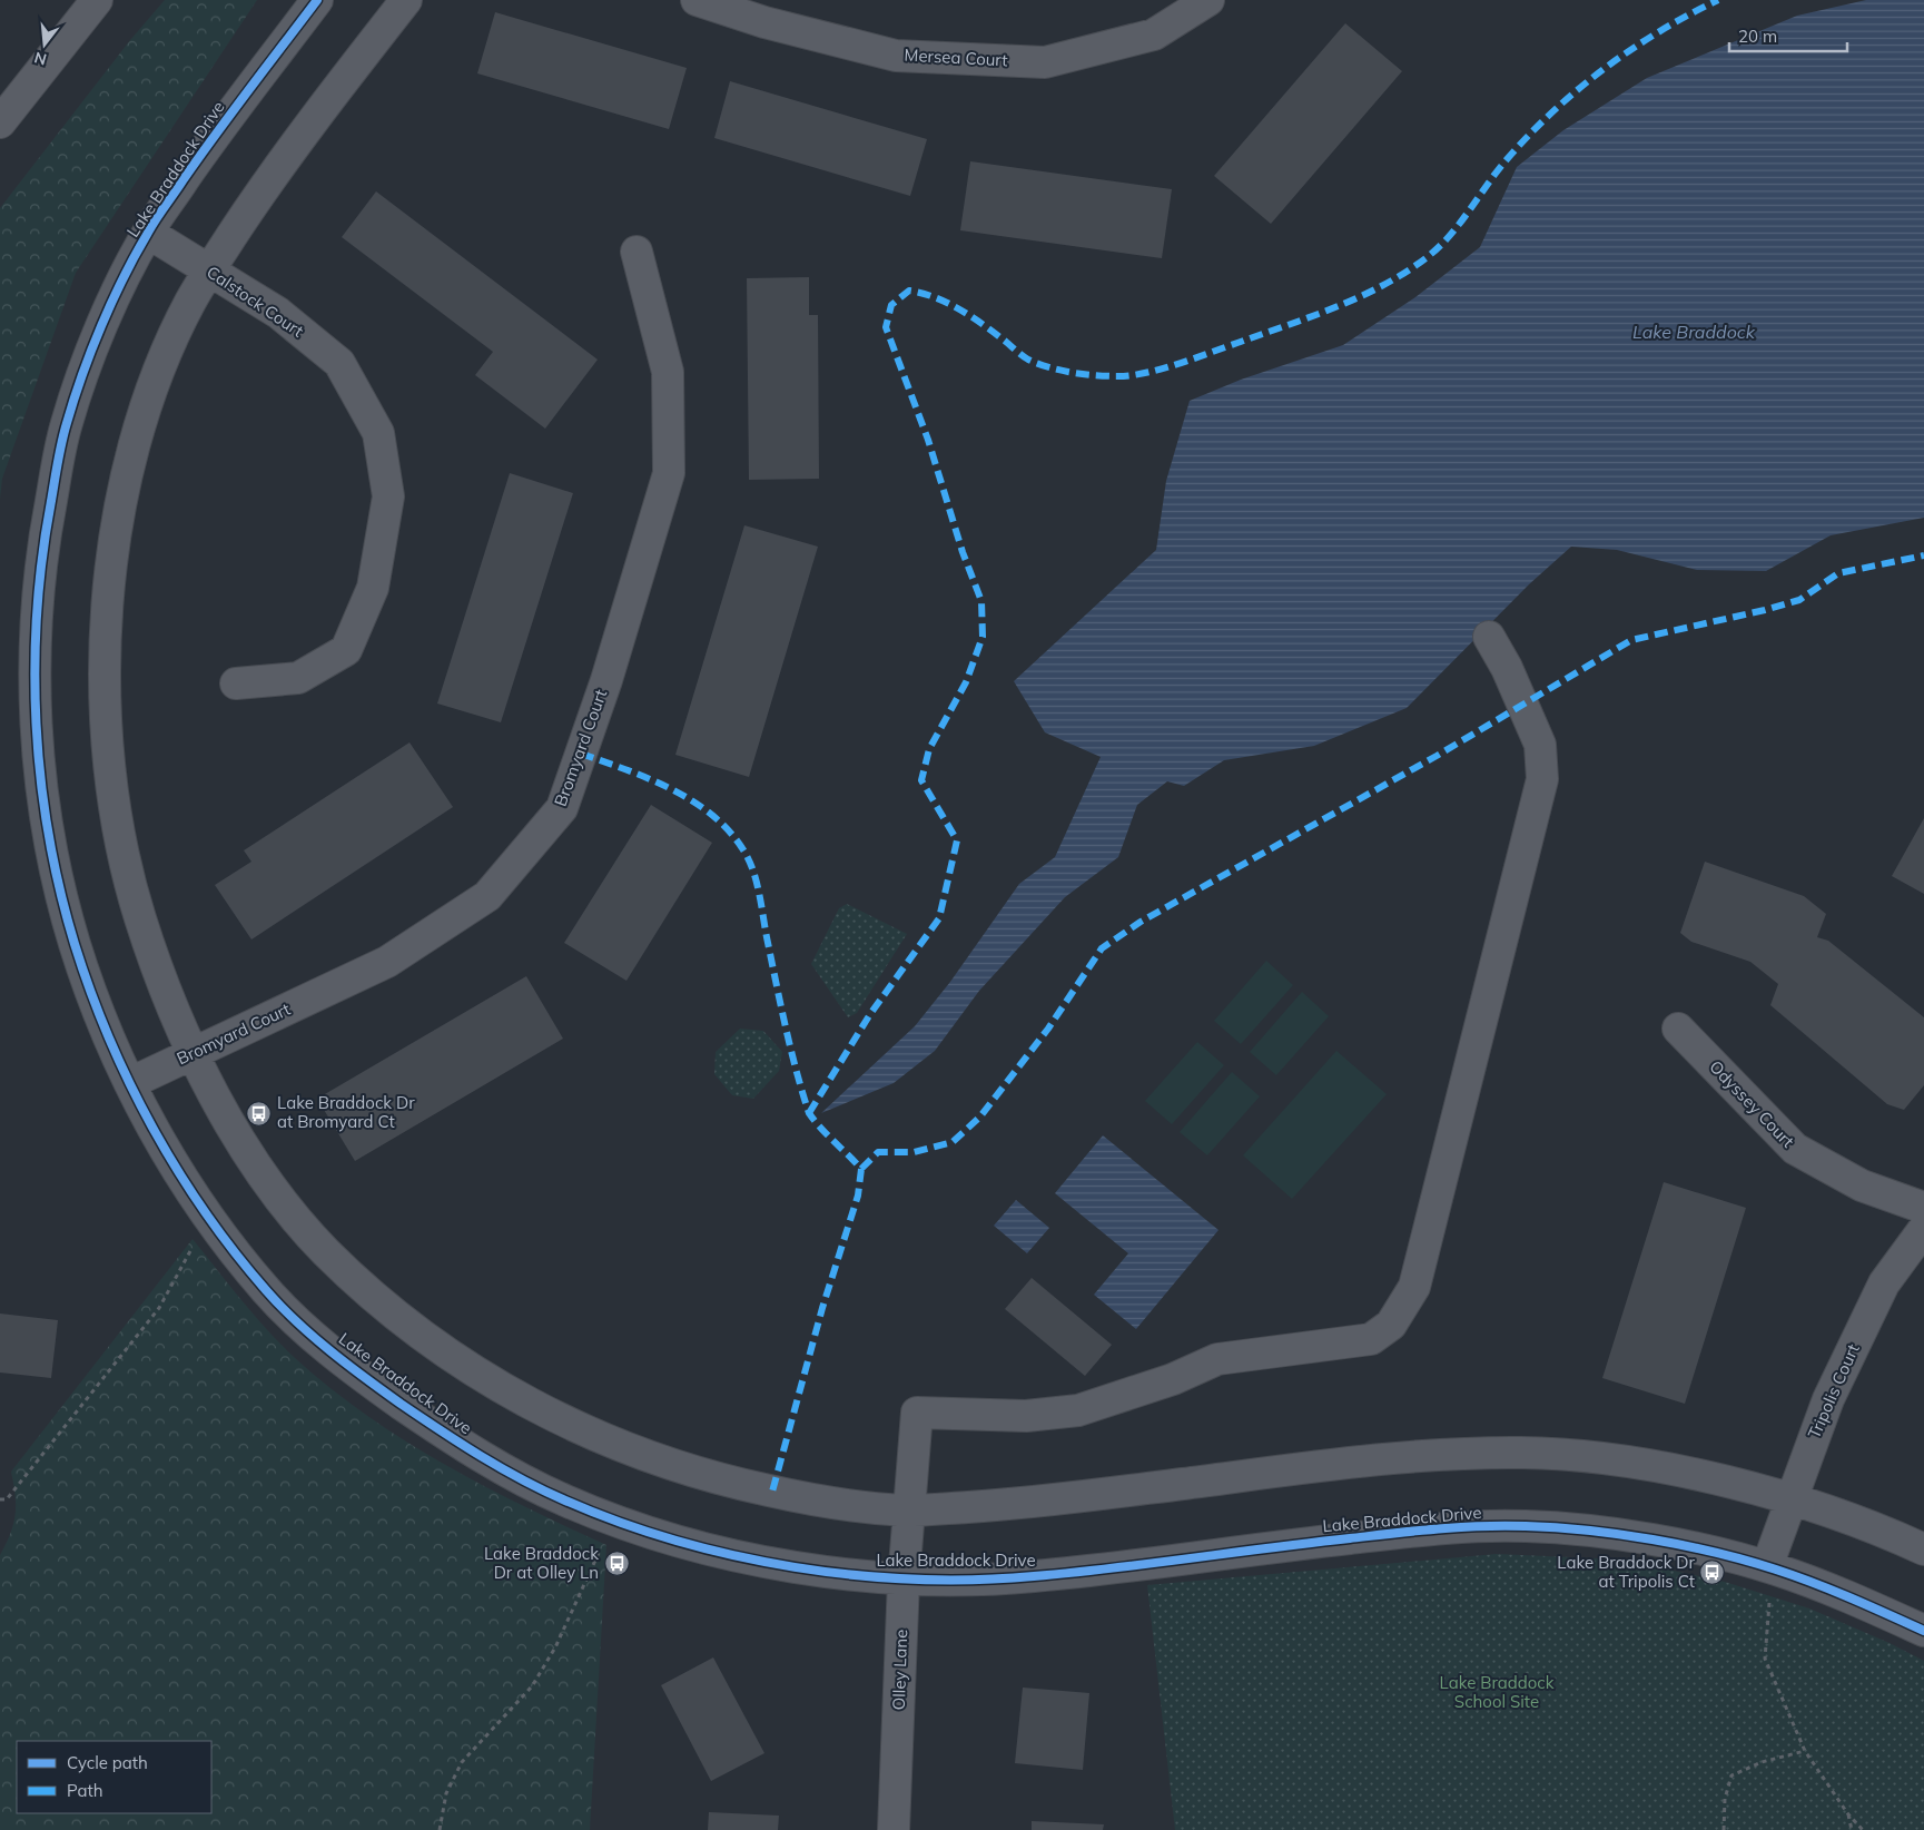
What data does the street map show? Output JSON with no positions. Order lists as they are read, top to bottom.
{
  "streets": {
    "street": [
      "Mersea Court",
      "Lake Braddock Drive",
      "Calstock Court",
      "Bromyard Court",
      "Odyssey Court",
      "Tripolis Court",
      "Olley Lane"
    ]
  },
  "crossings": [
    ["Lake Braddock Drive", "Calstock Court"],
    ["Lake Braddock Drive", "Bromyard Court"],
    ["Lake Braddock Drive", "Tripolis Court"],
    ["Lake Braddock Drive", "Olley Lane"]
  ],
  "water": ["Lake Braddock"],
  "parks": ["Lake Braddock School Site"],
  "places": {
    "bus stop": ["Lake Braddock Dr at Bromyard Ct", "Lake Braddock Dr at Olley Ln", "Lake Braddock Dr at Tripolis Ct"]
  },
  "legend": ["Cycle path", "Path"],
  "scale_bar": "20 m",
  "north": "bottom"
}
